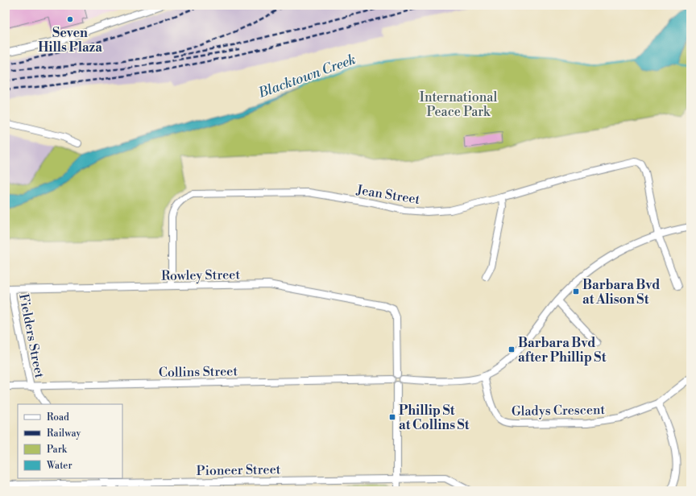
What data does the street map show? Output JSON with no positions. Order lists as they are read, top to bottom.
{
  "streets": {
    "street": [
      "Jean Street",
      "Rowley Street",
      "Fielders Street",
      "Collins Street",
      "Gladys Crescent",
      "Pioneer Street"
    ]
  },
  "crossings": [
    ["Jean Street", "Rowley Street"],
    ["Rowley Street", "Fielders Street"],
    ["Rowley Street", "Collins Street"],
    ["Fielders Street", "Collins Street"]
  ],
  "water": ["Blacktown Creek"],
  "parks": ["International Peace Park"],
  "places": {
    "other": ["Seven Hills Plaza"],
    "transit": ["Barbara Bvd at Alison St", "Barbara Bvd after Phillip St", "Phillip St at Collins St"]
  },
  "legend": [
    "Road",
    "Railway",
    "Park",
    "Water"
  ]
}
